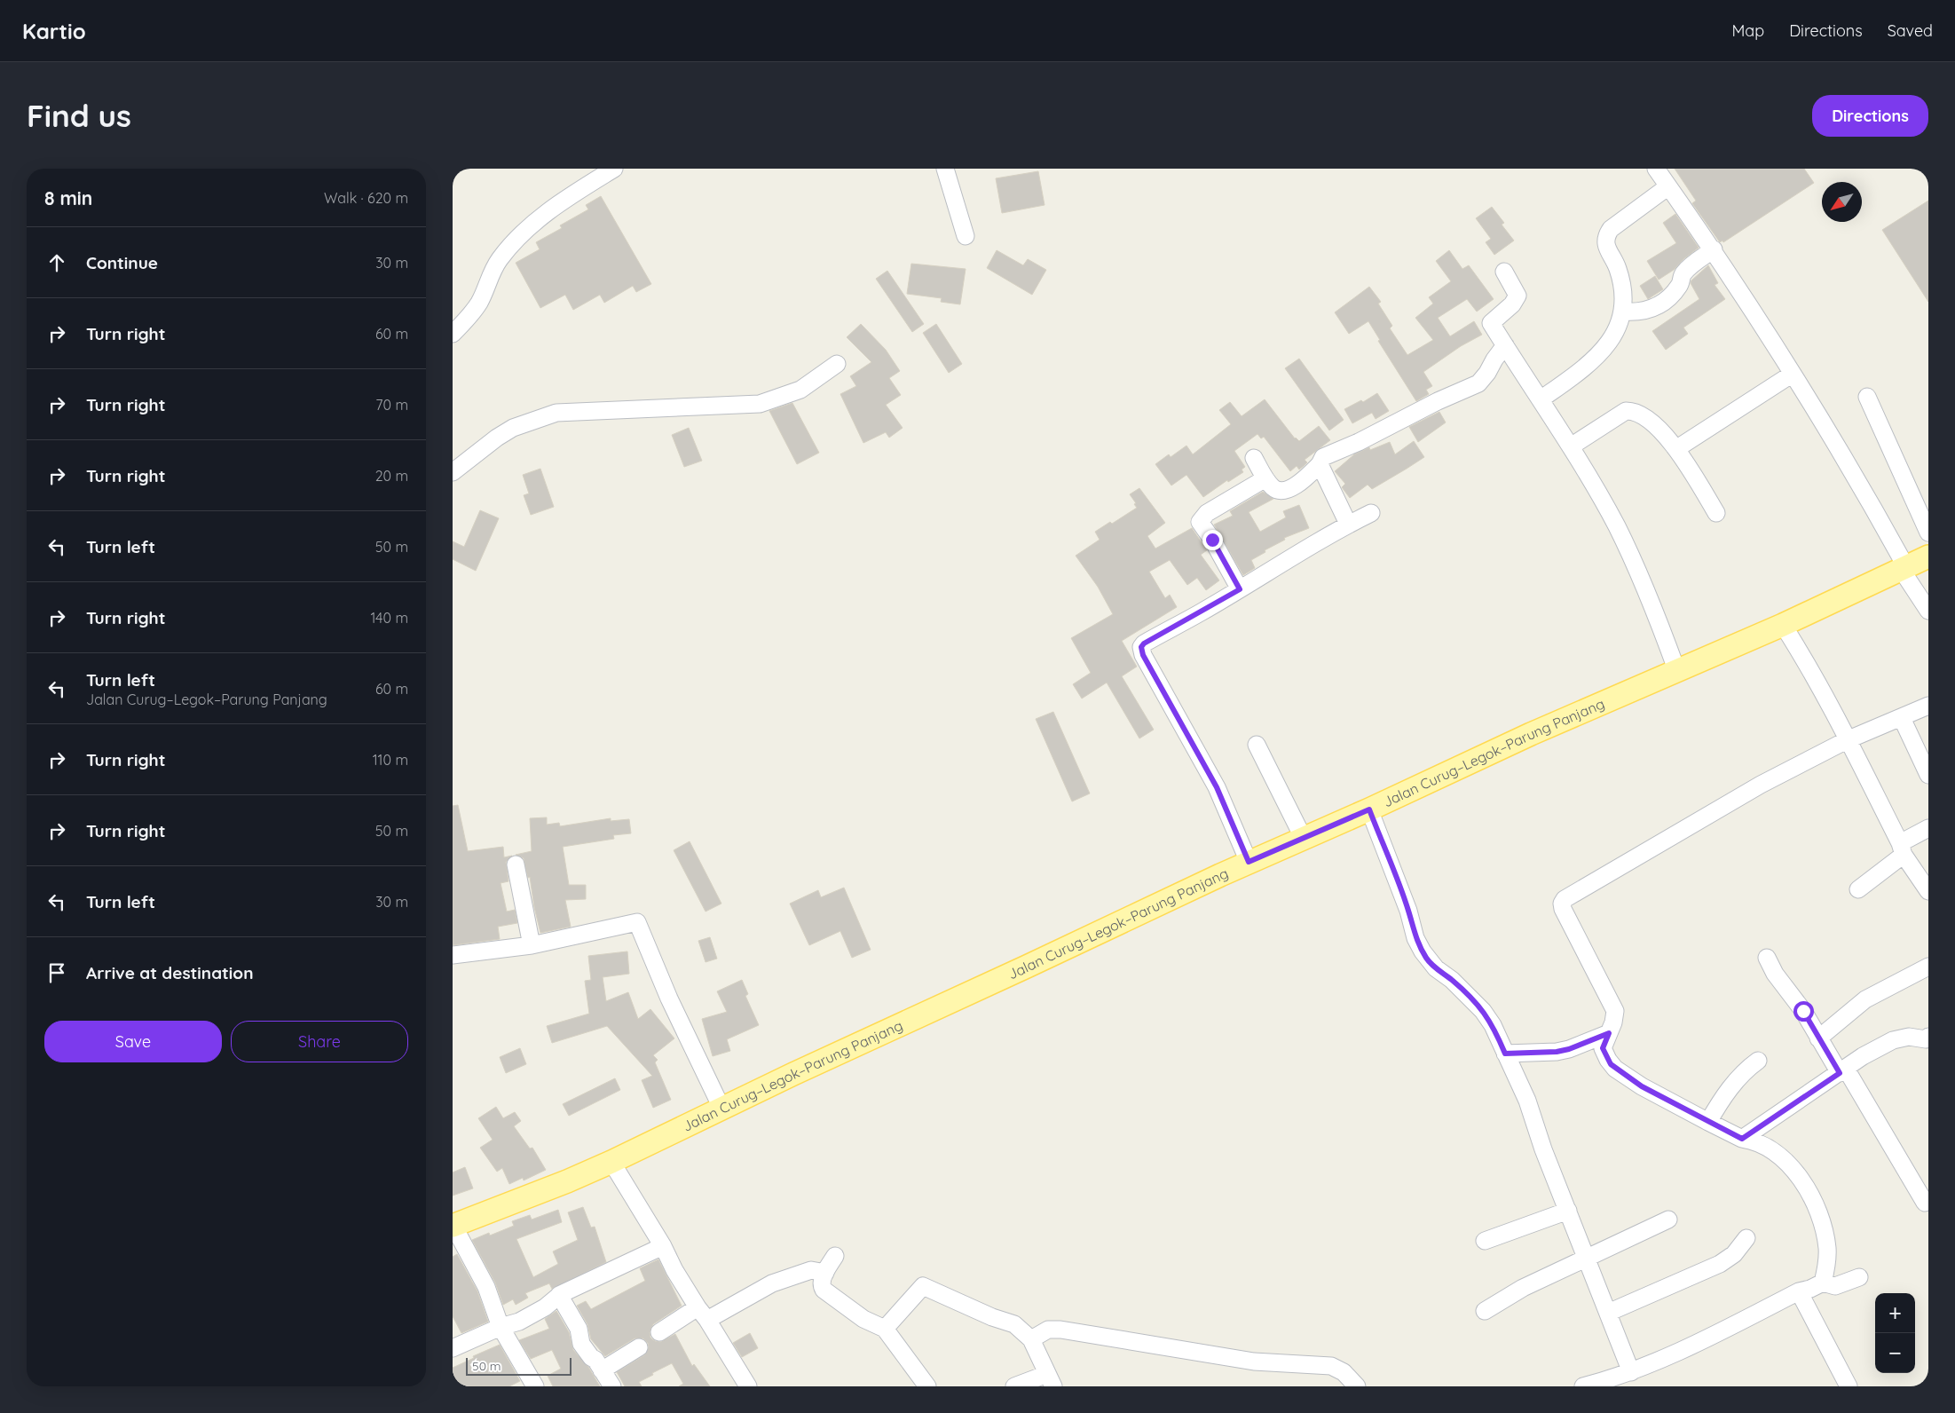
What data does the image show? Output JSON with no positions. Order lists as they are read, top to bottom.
{
  "streets": {
    "main road": ["Jalan Curug–Legok–Parung Panjang"]
  },
  "scale_bar": "50 m",
  "north": "bottom left",
  "page": {
    "header": "Kartio",
    "nav": ["Map", "Directions", "Saved"],
    "buttons": [
      "Directions",
      ["Save", "Share"]
    ],
    "title": "Find us",
    "heading": ["8 min", "Walk · 620 m"],
    "list": [
      ["Continue", "30 m"],
      ["Turn right", "60 m"],
      ["Turn right", "70 m"],
      ["Turn right", "20 m"],
      ["Turn left", "50 m"],
      ["Turn right", "140 m"],
      ["Turn left", "Jalan Curug–Legok–Parung Panjang", "60 m"],
      ["Turn right", "110 m"],
      ["Turn right", "50 m"],
      ["Turn left", "30 m"],
      "Arrive at destination"
    ],
    "map_buttons": ["+", "−"],
    "scale": "50 m"
  }
}
